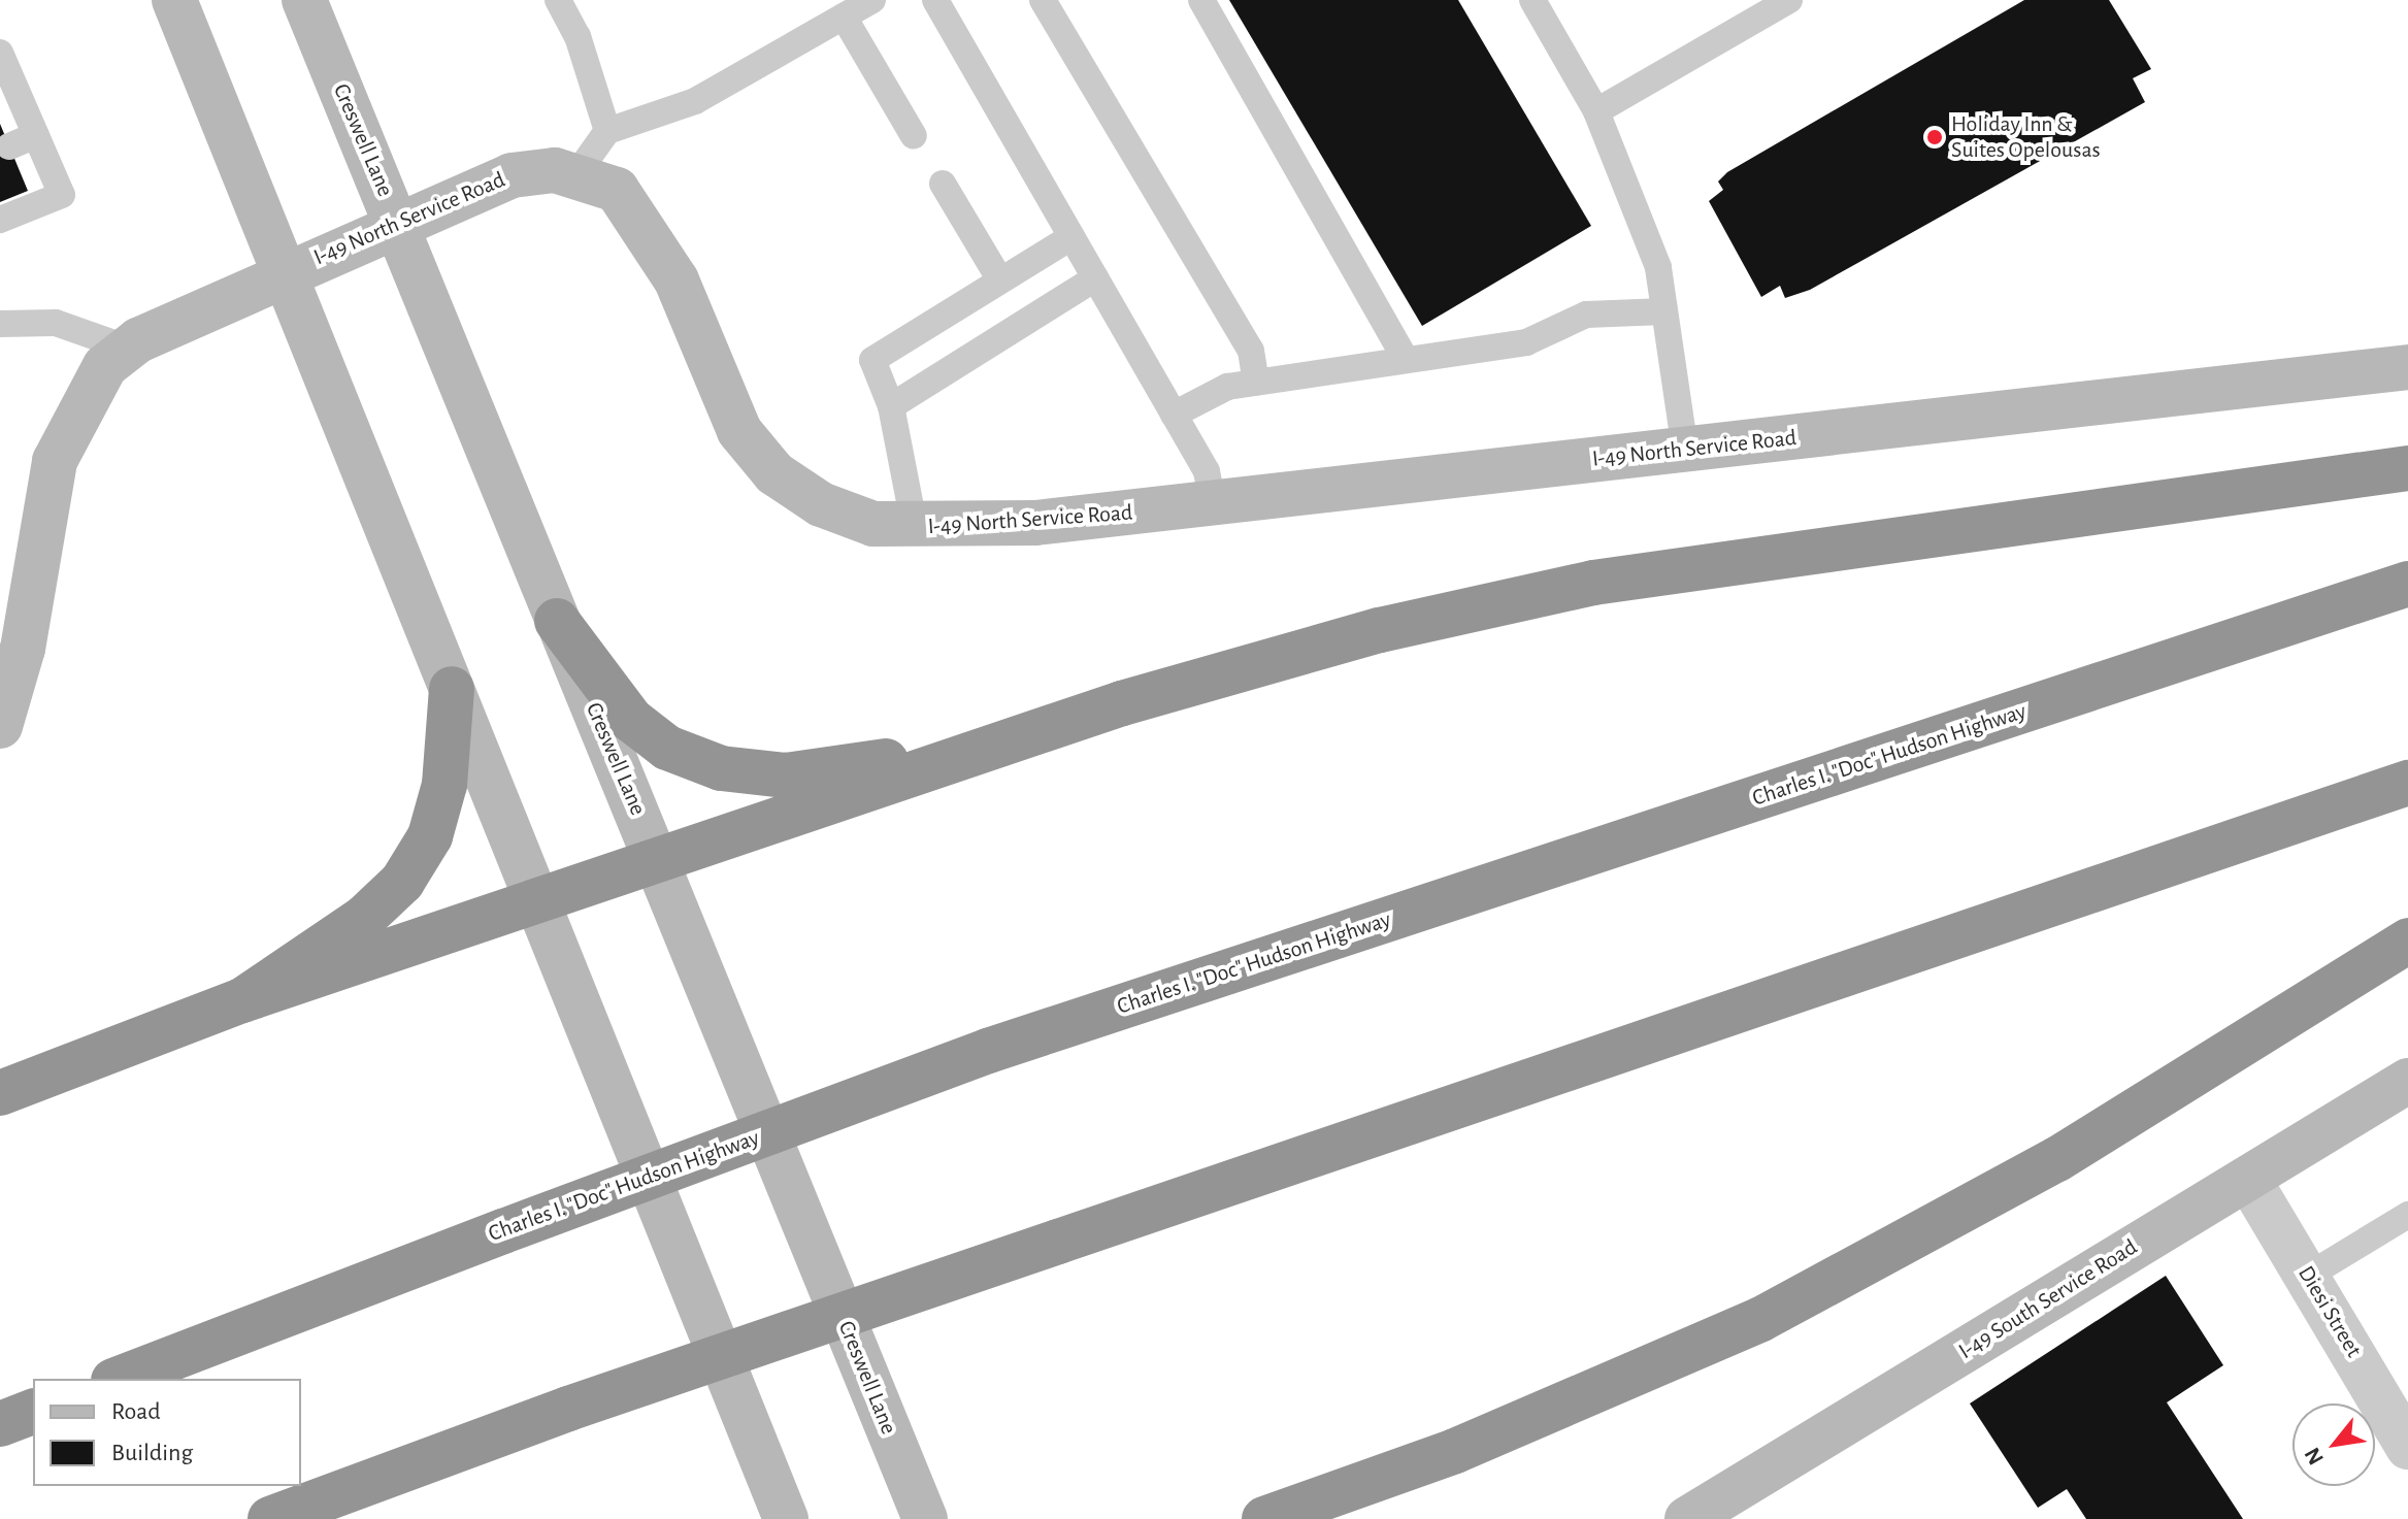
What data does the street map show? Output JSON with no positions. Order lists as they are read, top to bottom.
{
  "streets": {
    "highway": ["Charles I. \"Doc\" Hudson Highway"],
    "street": [
      "Creswell Lane",
      "I-49 North Service Road",
      "I-49 South Service Road",
      "Diesi Street"
    ]
  },
  "crossings": [
    ["Creswell Lane", "I-49 North Service Road"],
    ["I-49 South Service Road", "Diesi Street"]
  ],
  "places": ["Holiday Inn & Suites Opelousas"],
  "legend": ["Road", "Building"],
  "north": "bottom left"
}
